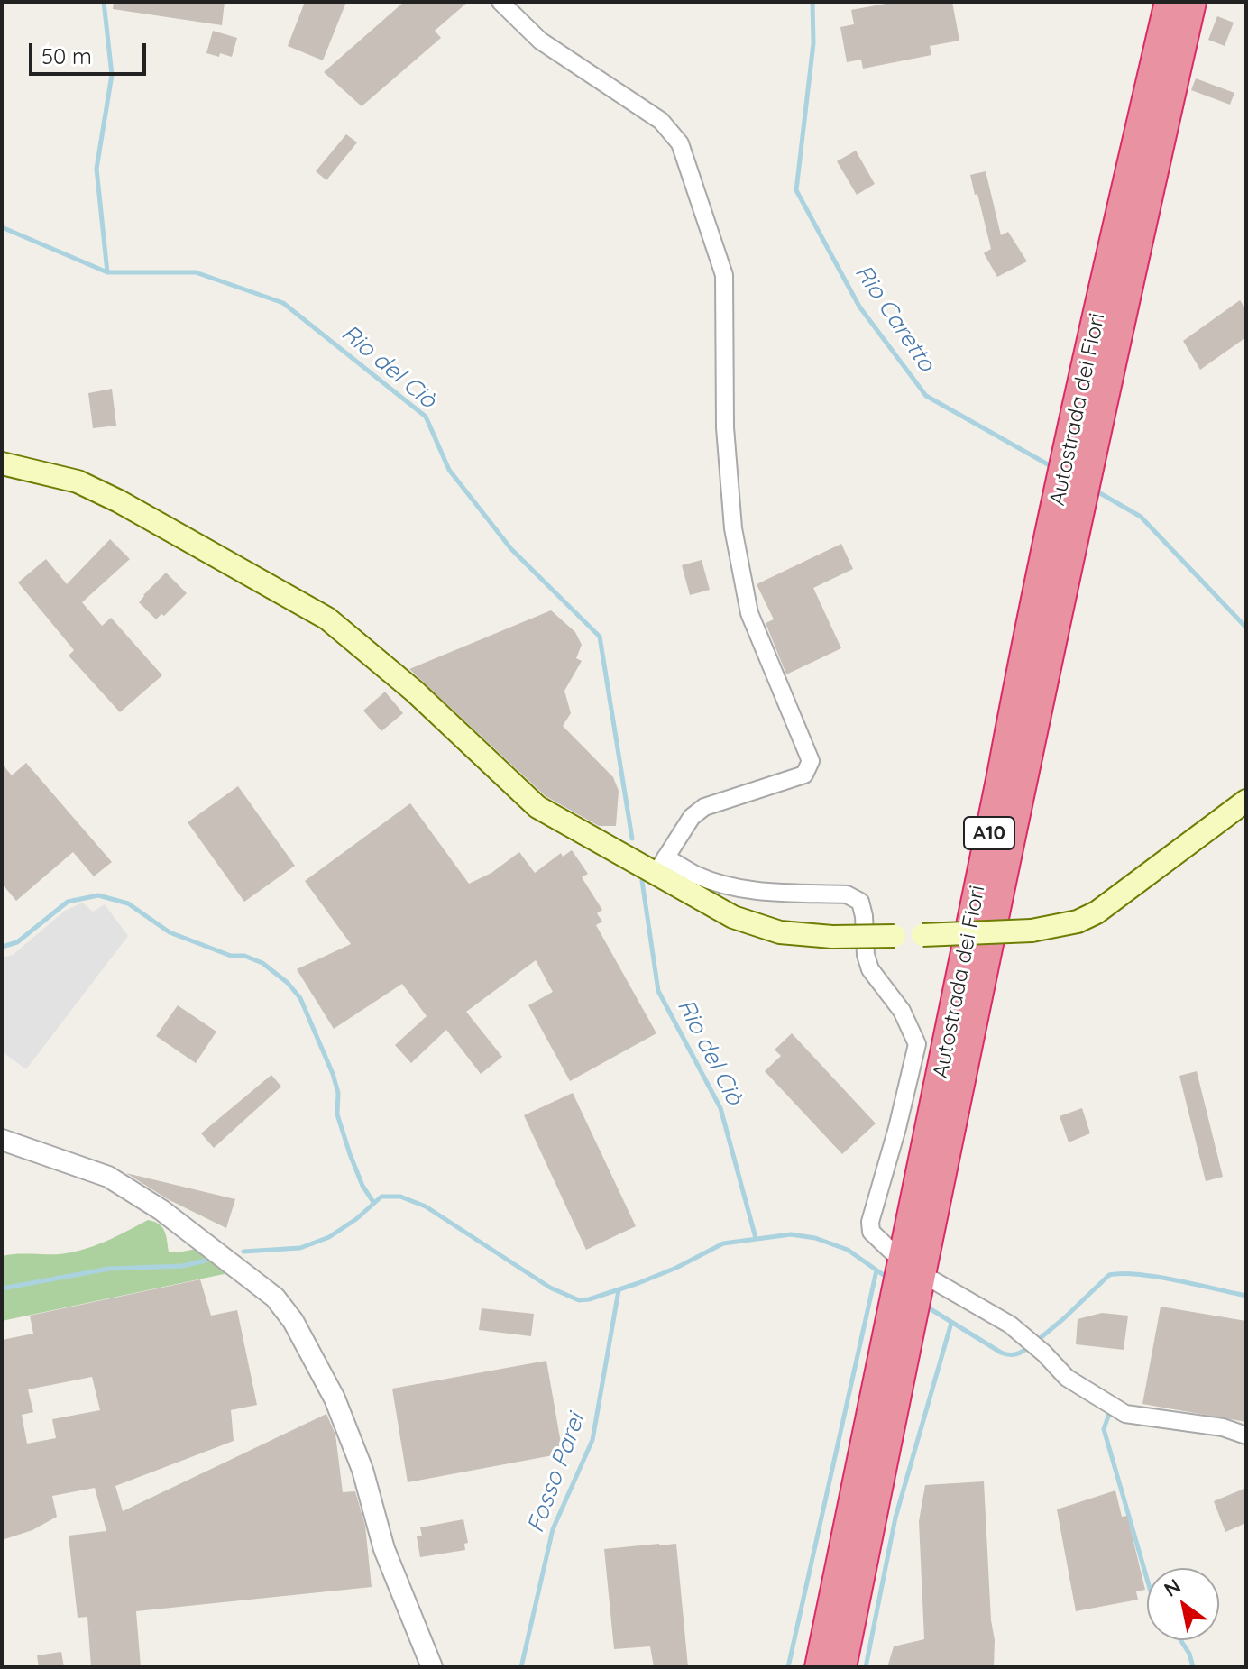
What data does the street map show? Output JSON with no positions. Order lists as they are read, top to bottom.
{
  "streets": {
    "highway": ["Autostrada dei Fiori", "A10"]
  },
  "water": ["Rio Caretto", "Rio del Ciò", "Fosso Parei"],
  "scale_bar": "50 m",
  "north": "top left"
}
